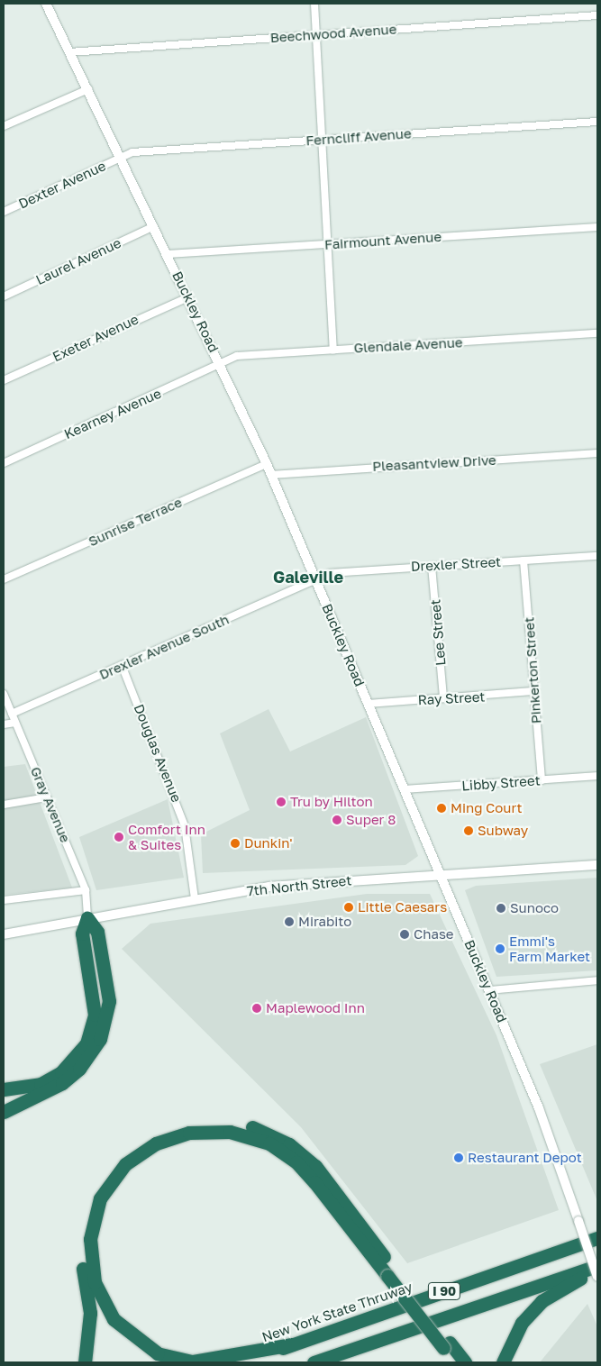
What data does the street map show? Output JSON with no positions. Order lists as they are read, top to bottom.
{
  "streets": {
    "highway": ["I 90", "New York State Thruway"],
    "street": [
      "Beechwood Avenue",
      "Ferncliff Avenue",
      "Dexter Avenue",
      "Fairmount Avenue",
      "Laurel Avenue",
      "Buckley Road",
      "Exeter Avenue",
      "Glendale Avenue",
      "Kearney Avenue",
      "Pleasantview Drive",
      "Sunrise Terrace",
      "Drexler Street",
      "Lee Street",
      "Drexler Avenue South",
      "Pinkerton Street",
      "Ray Street",
      "Douglas Avenue",
      "Libby Street",
      "Gray Avenue",
      "7th North Street"
    ]
  },
  "crossings": [
    ["Beechwood Avenue", "Buckley Road"],
    ["Ferncliff Avenue", "Dexter Avenue"],
    ["Ferncliff Avenue", "Buckley Road"],
    ["Dexter Avenue", "Buckley Road"],
    ["Fairmount Avenue", "Buckley Road"],
    ["Laurel Avenue", "Buckley Road"],
    ["Buckley Road", "Exeter Avenue"],
    ["Buckley Road", "Glendale Avenue"],
    ["Buckley Road", "Kearney Avenue"],
    ["Buckley Road", "Pleasantview Drive"],
    ["Buckley Road", "Sunrise Terrace"],
    ["Buckley Road", "Drexler Street"],
    ["Buckley Road", "Drexler Avenue South"],
    ["Buckley Road", "Ray Street"],
    ["Buckley Road", "Libby Street"],
    ["Buckley Road", "7th North Street"],
    ["Glendale Avenue", "Kearney Avenue"],
    ["Drexler Street", "Lee Street"],
    ["Drexler Street", "Drexler Avenue South"],
    ["Drexler Street", "Pinkerton Street"],
    ["Lee Street", "Ray Street"],
    ["Drexler Avenue South", "Douglas Avenue"],
    ["Drexler Avenue South", "Gray Avenue"],
    ["Pinkerton Street", "Ray Street"],
    ["Pinkerton Street", "Libby Street"],
    ["Douglas Avenue", "7th North Street"],
    ["Gray Avenue", "7th North Street"]
  ],
  "districts": ["Galeville"],
  "places": [
    "Tru by Hilton",
    "Ming Court",
    "Super 8",
    "Subway",
    "Comfort Inn & Suites",
    "Dunkin'",
    "Little Caesars",
    "Sunoco",
    "Mirabito",
    "Chase",
    "Emmi's Farm Market",
    "Maplewood Inn",
    "Restaurant Depot"
  ]
}
